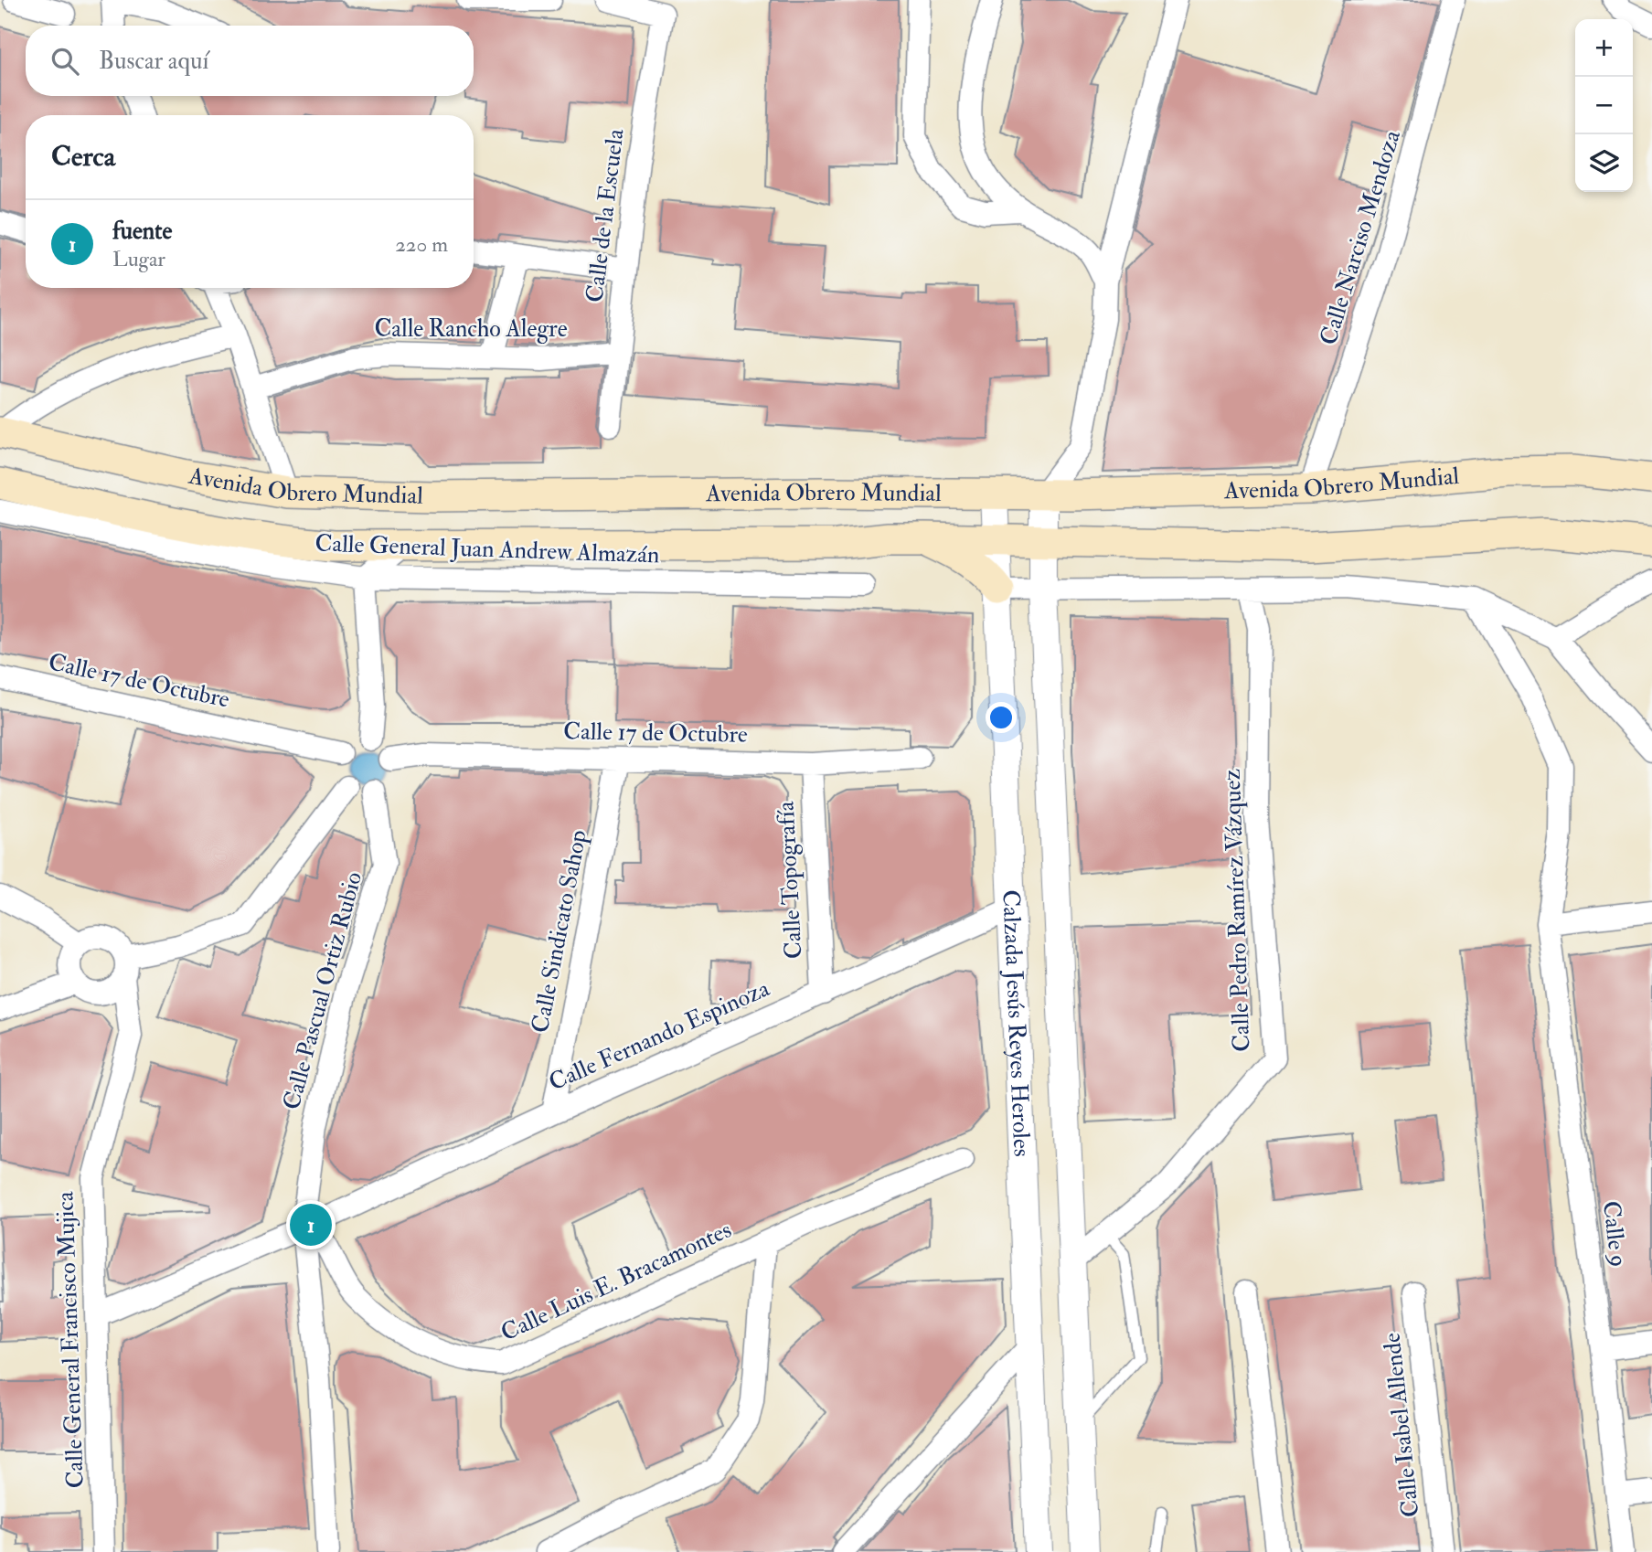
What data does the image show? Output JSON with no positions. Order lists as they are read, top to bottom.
{
  "streets": {
    "main road": ["Avenida Obrero Mundial"],
    "street": [
      "Calle de la Escuela",
      "Calle Narciso Mendoza",
      "Calle Rancho Alegre",
      "Calle General Juan Andrew Almazán",
      "Calle 17 de Octubre",
      "Calle Topografía",
      "Calle Pedro Ramírez Vázquez",
      "Calle Sindicato Sahop",
      "Calle Pascual Ortiz Rubio",
      "Calzada Jesús Reyes Heroles",
      "Calle Fernando Espinoza",
      "Calle 9",
      "Calle Luis E. Bracamontes",
      "Calle General Francisco Mujica",
      "Calle Isabel Allende"
    ]
  },
  "crossings": [
    ["Calle de la Escuela", "Calle Rancho Alegre"],
    ["Calle Narciso Mendoza", "Avenida Obrero Mundial"],
    ["Avenida Obrero Mundial", "Calzada Jesús Reyes Heroles"],
    ["Calle 17 de Octubre", "Calle Topografía"],
    ["Calle 17 de Octubre", "Calle Sindicato Sahop"],
    ["Calle 17 de Octubre", "Calle Pascual Ortiz Rubio"],
    ["Calle Topografía", "Calle Fernando Espinoza"],
    ["Calle Pedro Ramírez Vázquez", "Calzada Jesús Reyes Heroles"],
    ["Calle Sindicato Sahop", "Calle Fernando Espinoza"],
    ["Calle Pascual Ortiz Rubio", "Calle Fernando Espinoza"],
    ["Calle Pascual Ortiz Rubio", "Calle Luis E. Bracamontes"],
    ["Calzada Jesús Reyes Heroles", "Calle Fernando Espinoza"],
    ["Calle Fernando Espinoza", "Calle Luis E. Bracamontes"]
  ],
  "page": {
    "map_buttons": ["+", "−"],
    "search": "Buscar aquí",
    "heading": "Cerca",
    "list": [
      {
        "mark": "1",
        "name": "fuente",
        "note": "Lugar",
        "value": "220 m"
      }
    ],
    "pins": "1"
  }
}
